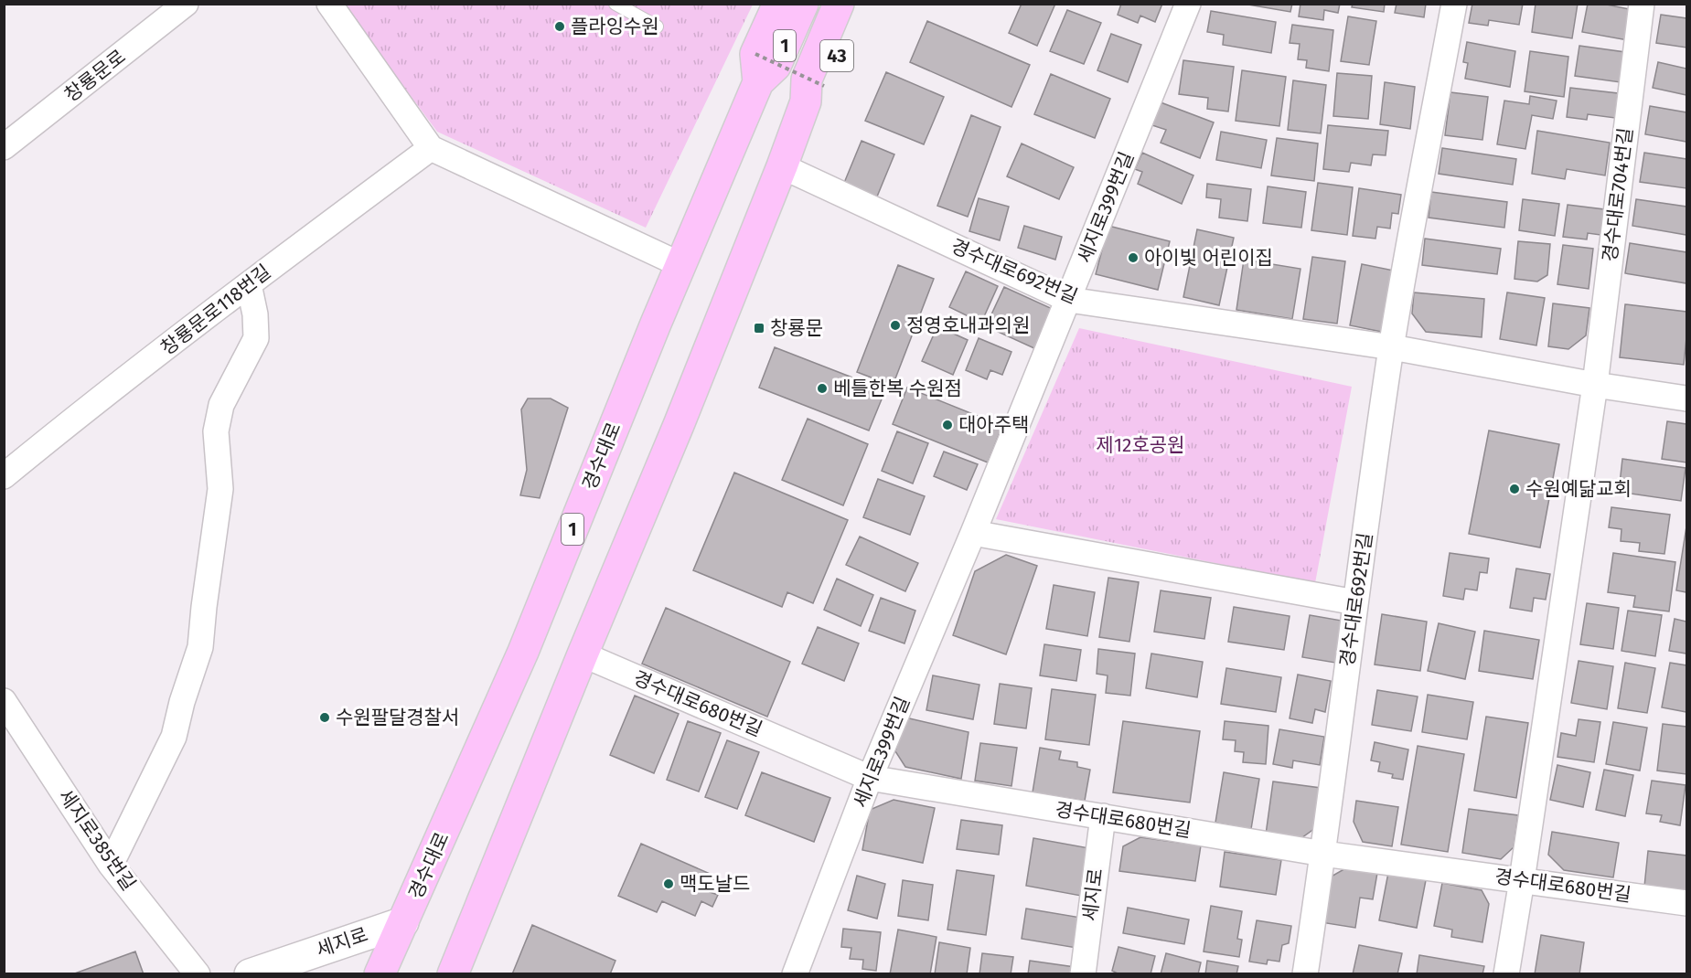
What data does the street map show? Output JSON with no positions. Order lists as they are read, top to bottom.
{
  "streets": {
    "main road": ["1", "43", "경수대로"],
    "street": [
      "창룡문로",
      "경수대로704번길",
      "세지로399번길",
      "경수대로692번길",
      "창룡문로118번길",
      "경수대로680번길",
      "세지로385번길",
      "세지로"
    ]
  },
  "crossings": [
    ["1", "43"],
    ["1", "경수대로692번길"],
    ["1", "경수대로680번길"],
    ["경수대로704번길", "경수대로692번길"],
    ["세지로399번길", "경수대로692번길"],
    ["세지로399번길", "경수대로680번길"],
    ["경수대로692번길", "경수대로680번길"],
    ["경수대로", "세지로"],
    ["경수대로680번길", "세지로"]
  ],
  "parks": ["제12호공원"],
  "places": {
    "other": [
      "플라잉수원",
      "아이빛 어린이집",
      "정영호내과의원",
      "베틀한복 수원점",
      "대아주택",
      "수원예닮교회",
      "수원팔달경찰서",
      "맥도날드"
    ],
    "transit": ["창룡문"]
  }
}
